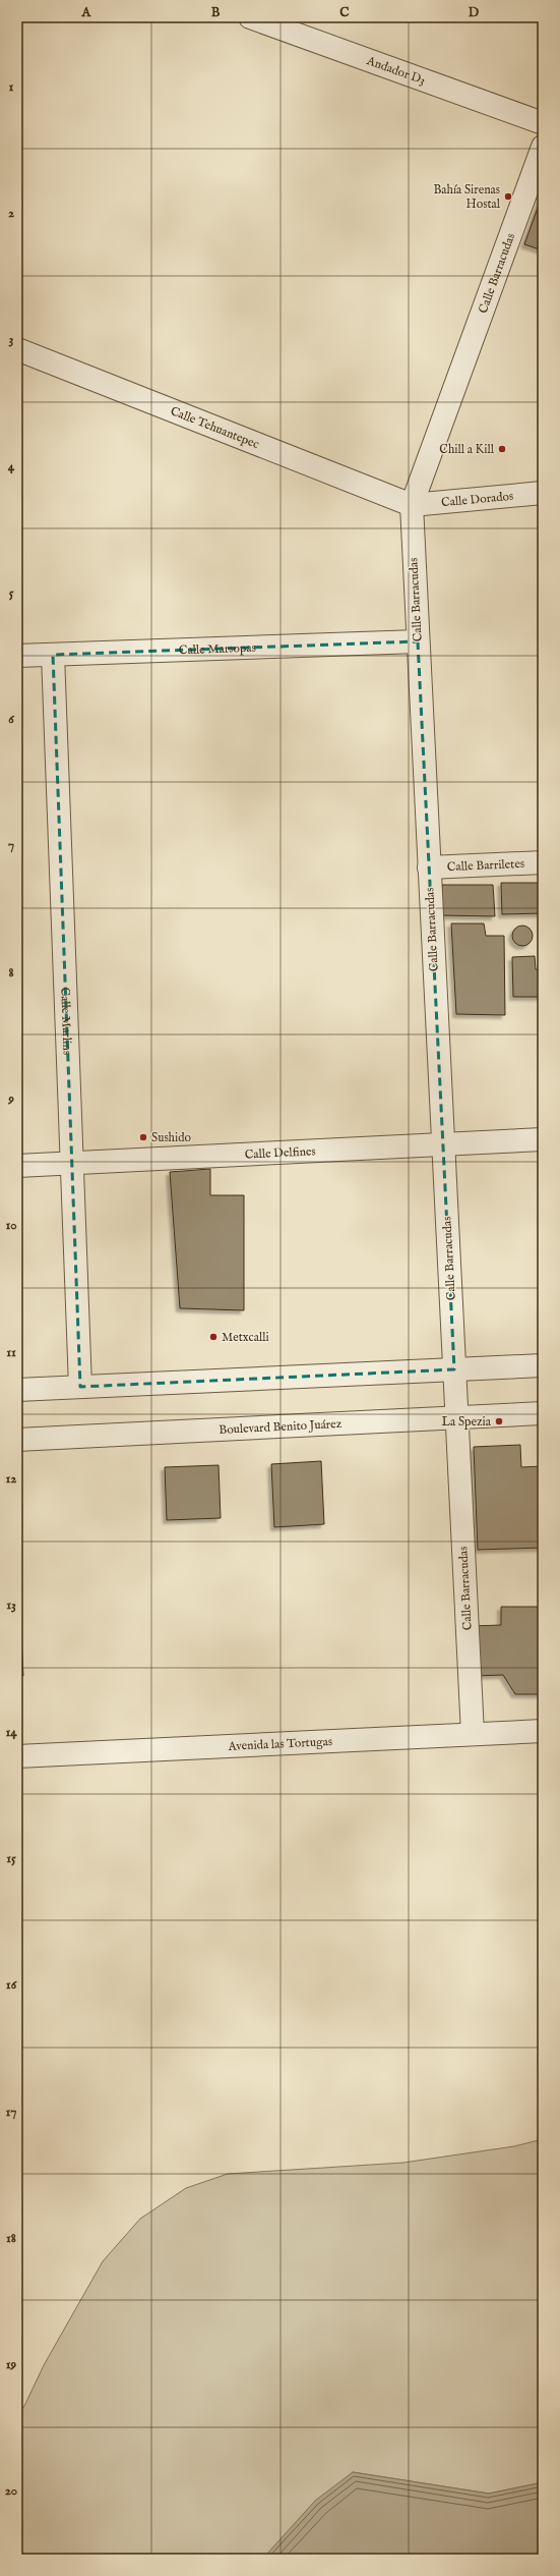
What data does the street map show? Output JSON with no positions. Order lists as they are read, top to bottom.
{
  "streets": {
    "street": [
      "Andador D3",
      "Calle Barracudas",
      "Calle Tehuantepec",
      "Calle Dorados",
      "Calle Marsopas",
      "Calle Barriletes",
      "Calle Marlins",
      "Calle Delfines",
      "Boulevard Benito Juárez",
      "Avenida las Tortugas"
    ]
  },
  "crossings": [
    ["Calle Barracudas", "Calle Tehuantepec"],
    ["Calle Barracudas", "Calle Dorados"],
    ["Calle Barracudas", "Calle Marsopas"],
    ["Calle Barracudas", "Calle Barriletes"],
    ["Calle Barracudas", "Calle Delfines"],
    ["Calle Barracudas", "Boulevard Benito Juárez"],
    ["Calle Barracudas", "Avenida las Tortugas"],
    ["Calle Tehuantepec", "Calle Dorados"],
    ["Calle Marsopas", "Calle Marlins"],
    ["Calle Marlins", "Calle Delfines"]
  ],
  "places": [
    "Bahía Sirenas Hostal",
    "Chill a Kill",
    "Sushido",
    "Metxcalli",
    "La Spezia"
  ],
  "grid": {
    "columns": [
      "A",
      "B",
      "C",
      "D"
    ],
    "rows": [
      "1",
      "2",
      "3",
      "4",
      "5",
      "6",
      "7",
      "8",
      "9",
      "10",
      "11",
      "12",
      "13",
      "14",
      "15",
      "16",
      "17",
      "18",
      "19",
      "20"
    ]
  }
}
